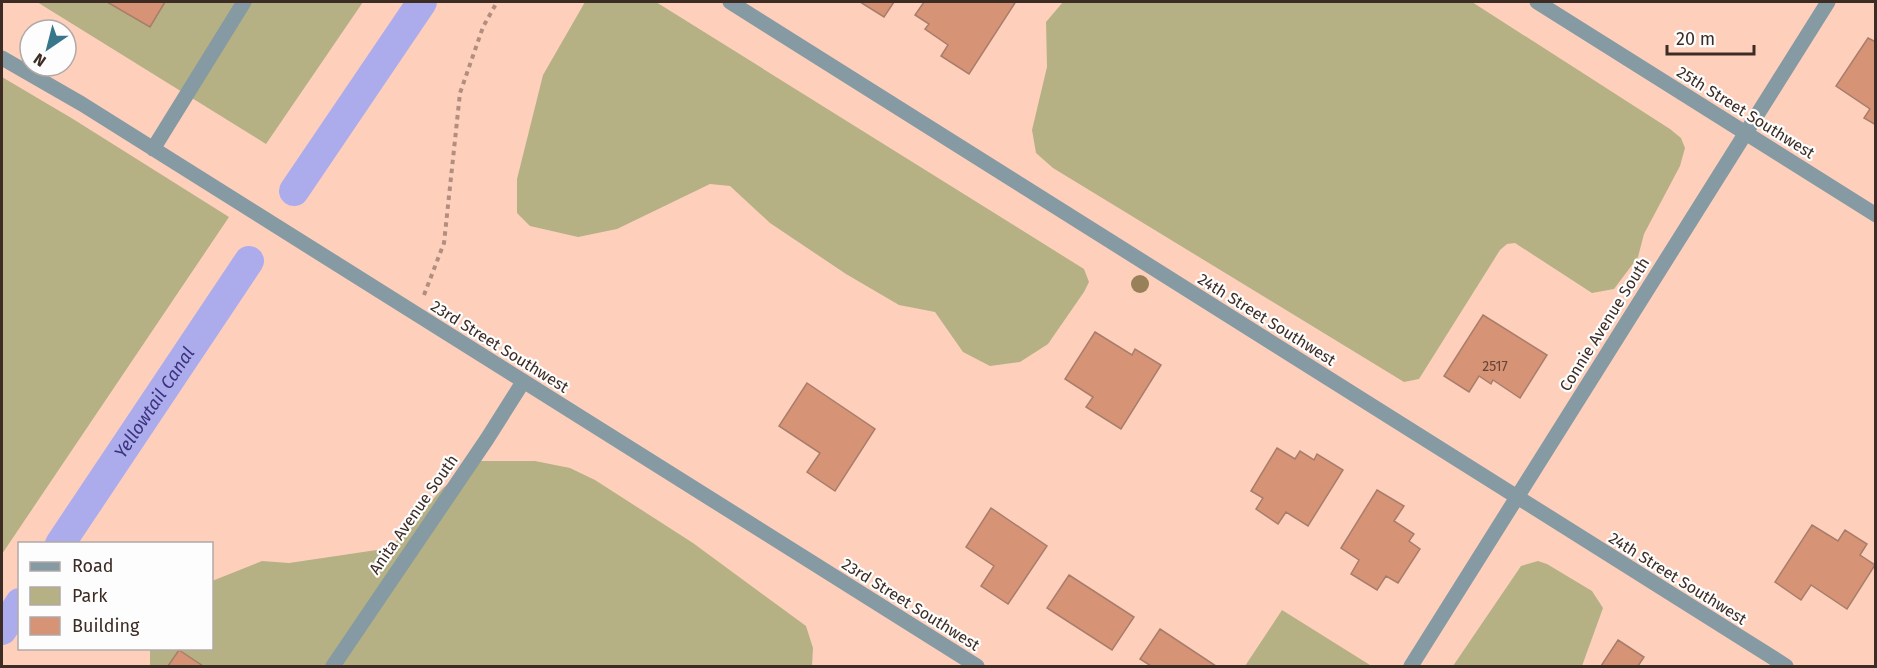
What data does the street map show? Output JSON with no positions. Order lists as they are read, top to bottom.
{
  "streets": {
    "street": [
      "25th Street Southwest",
      "24th Street Southwest",
      "Connie Avenue South",
      "23rd Street Southwest",
      "Anita Avenue South"
    ]
  },
  "crossings": [
    ["25th Street Southwest", "Connie Avenue South"],
    ["24th Street Southwest", "Connie Avenue South"],
    ["23rd Street Southwest", "Anita Avenue South"]
  ],
  "water": ["Yellowtail Canal"],
  "house_numbers": ["2517"],
  "legend": ["Road", "Park", "Building"],
  "scale_bar": "20 m",
  "north": "bottom left"
}
